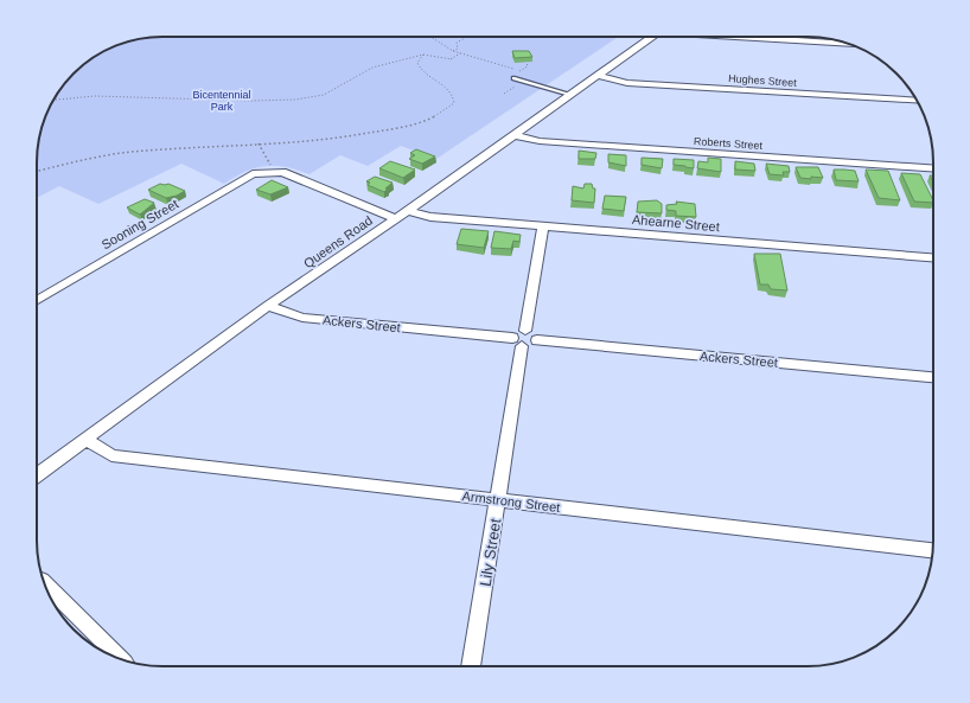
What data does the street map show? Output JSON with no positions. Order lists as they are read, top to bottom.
{
  "streets": {
    "street": [
      "Hughes Street",
      "Roberts Street",
      "Ahearne Street",
      "Sooning Street",
      "Queens Road",
      "Ackers Street",
      "Armstrong Street",
      "Lily Street"
    ]
  },
  "crossings": [
    ["Hughes Street", "Queens Road"],
    ["Roberts Street", "Queens Road"],
    ["Ahearne Street", "Queens Road"],
    ["Queens Road", "Ackers Street"],
    ["Queens Road", "Armstrong Street"],
    ["Ackers Street", "Lily Street"],
    ["Armstrong Street", "Lily Street"]
  ],
  "parks": ["Bicentennial Park"]
}
